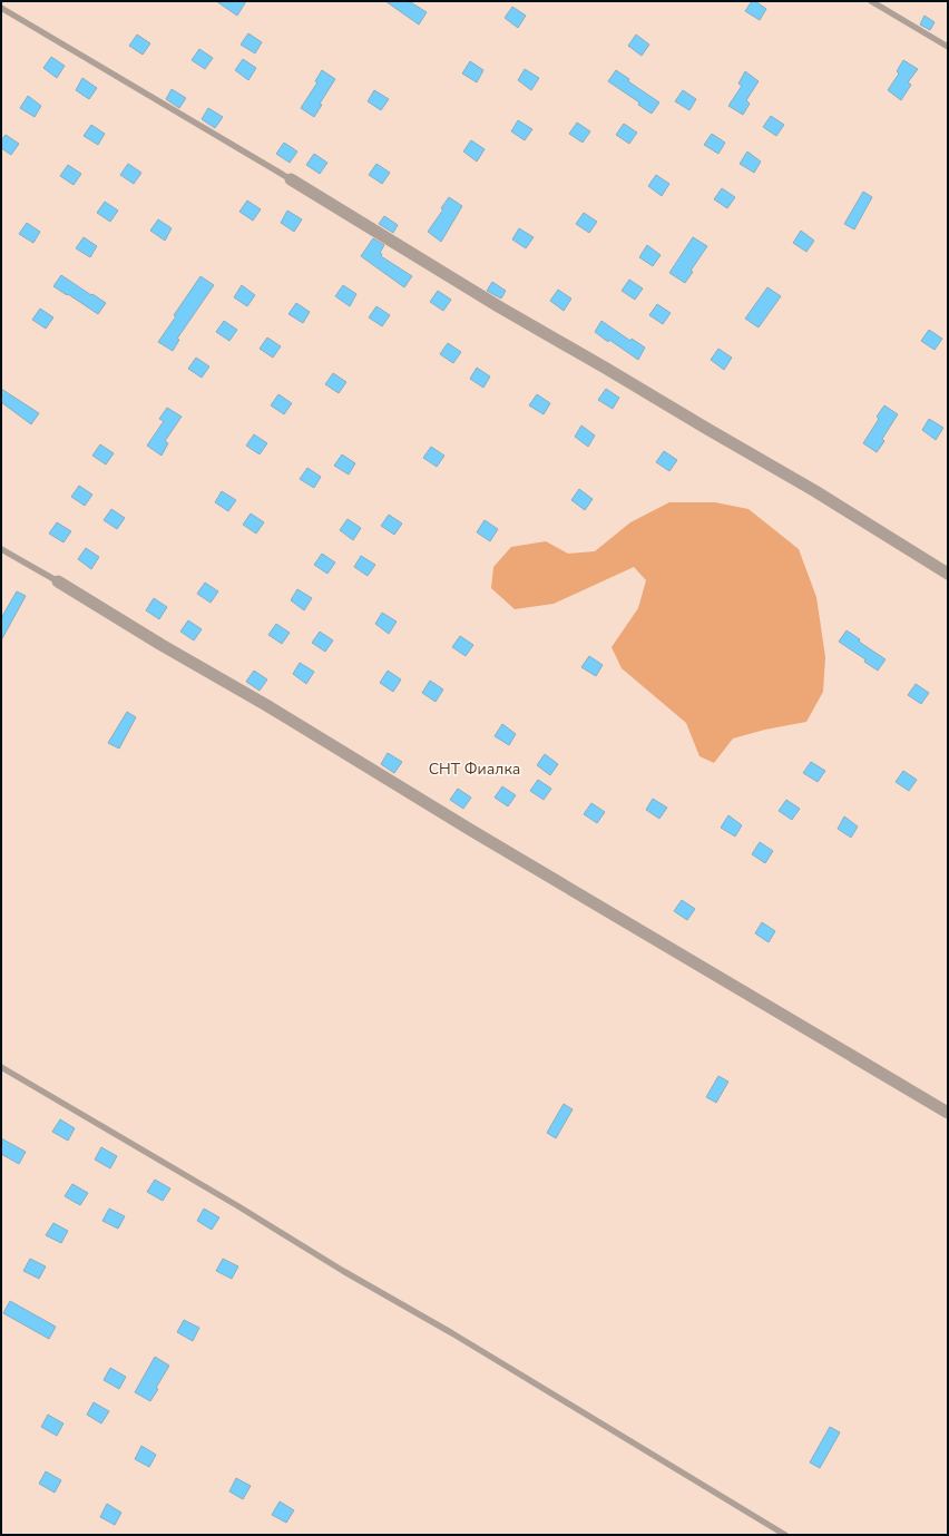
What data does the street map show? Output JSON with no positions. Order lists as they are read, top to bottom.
{
  "parks": ["СНТ Фиалка"]
}
